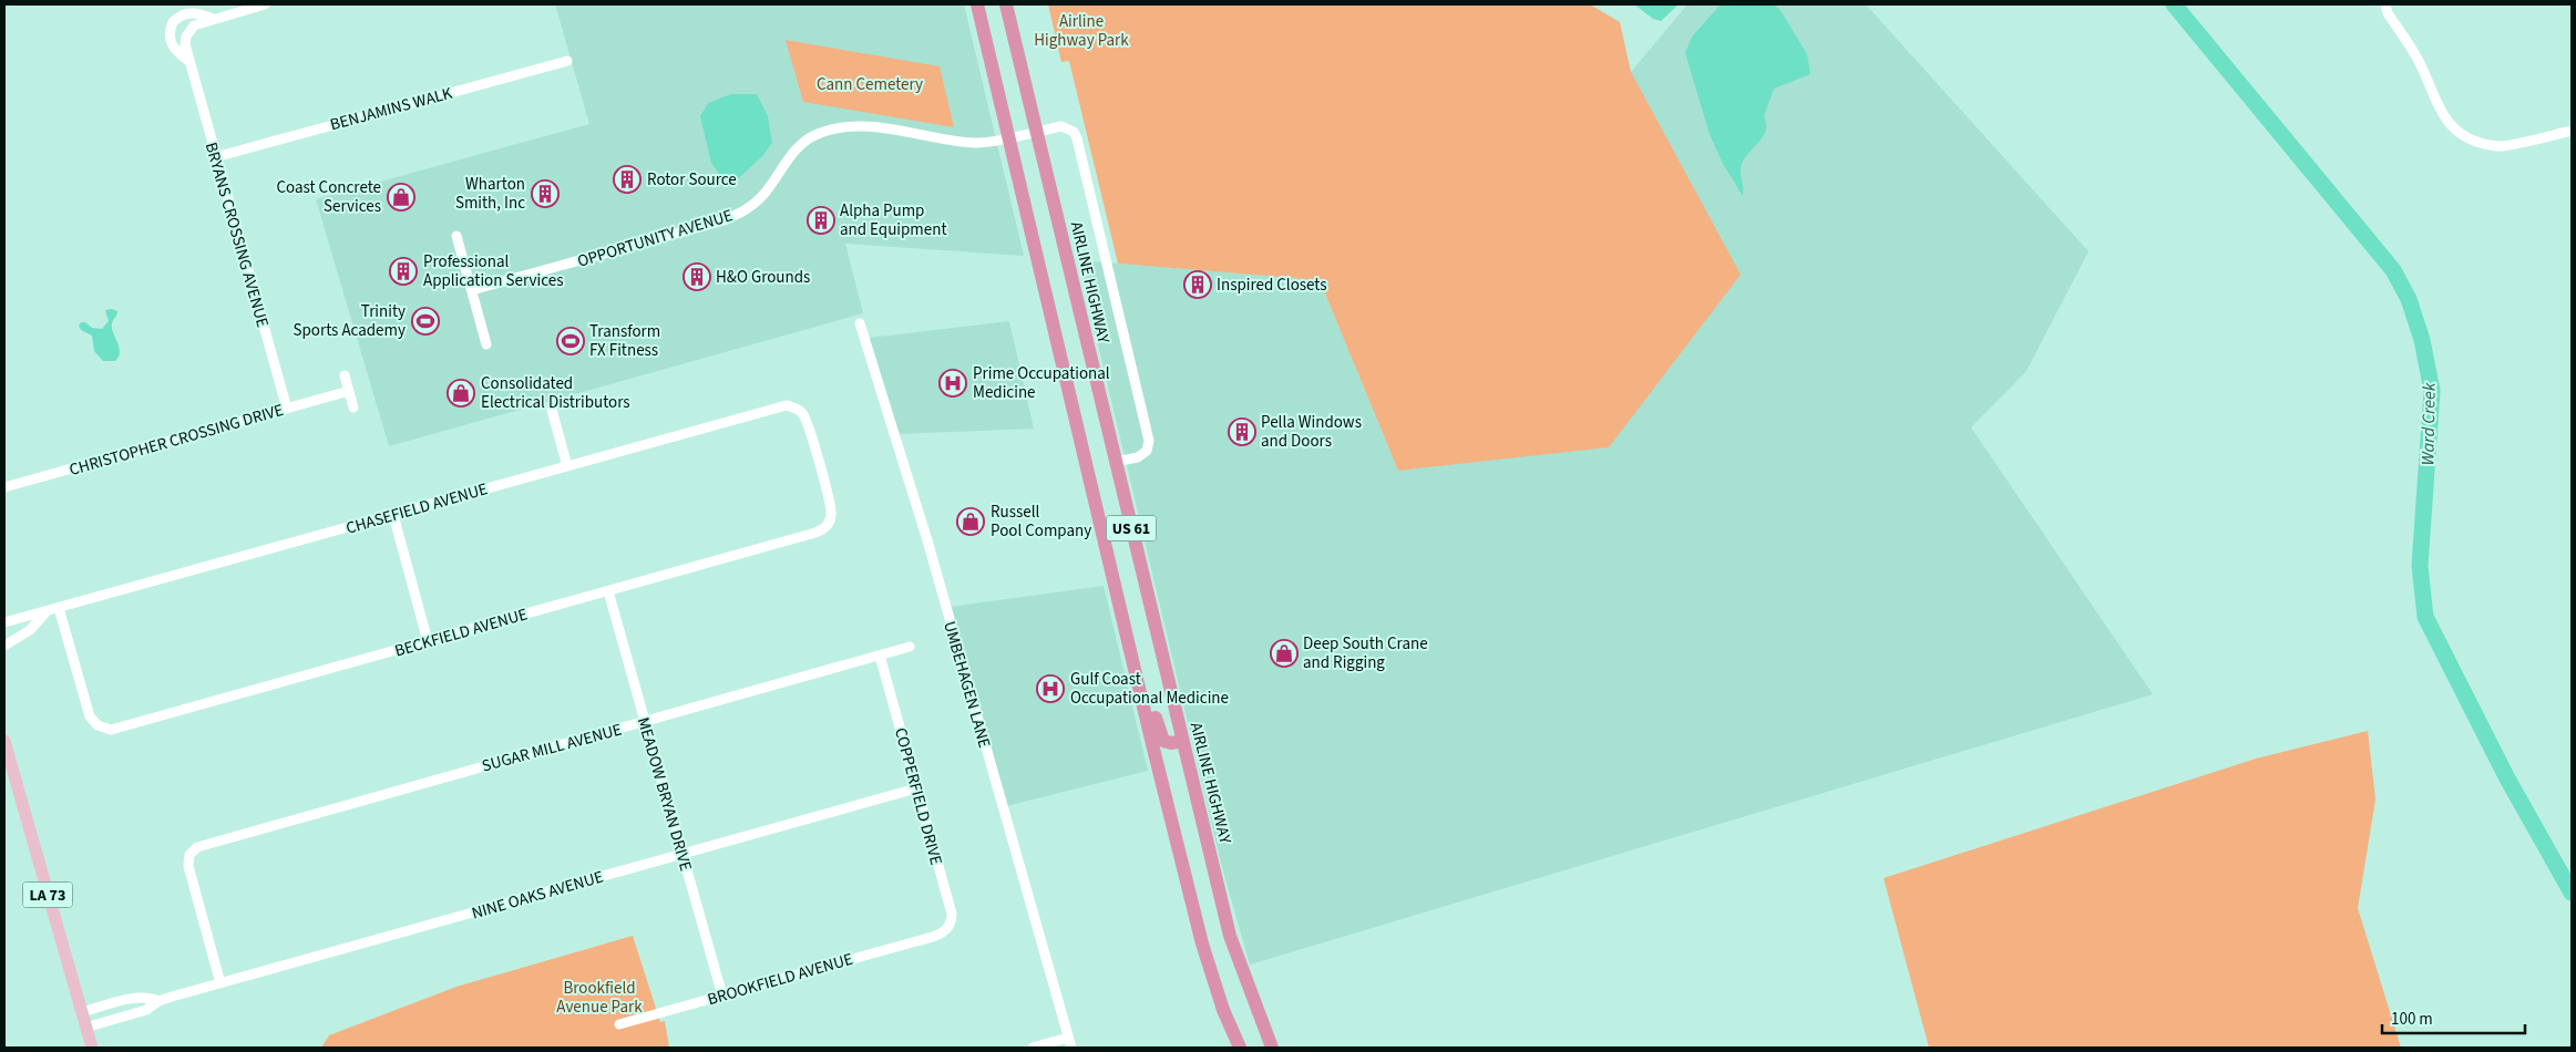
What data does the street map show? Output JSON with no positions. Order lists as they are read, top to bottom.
{
  "streets": {
    "highway": ["AIRLINE HIGHWAY", "US 61"],
    "main road": ["LA 73"],
    "street": [
      "BENJAMINS WALK",
      "BRYANS CROSSING AVENUE",
      "OPPORTUNITY AVENUE",
      "CHRISTOPHER CROSSING DRIVE",
      "CHASEFIELD AVENUE",
      "BECKFIELD AVENUE",
      "UMBEHAGEN LANE",
      "SUGAR MILL AVENUE",
      "MEADOW BRYAN DRIVE",
      "COPPERFIELD DRIVE",
      "NINE OAKS AVENUE",
      "BROOKFIELD AVENUE"
    ]
  },
  "crossings": [
    ["BENJAMINS WALK", "BRYANS CROSSING AVENUE"],
    ["BRYANS CROSSING AVENUE", "CHRISTOPHER CROSSING DRIVE"],
    ["OPPORTUNITY AVENUE", "AIRLINE HIGHWAY"],
    ["OPPORTUNITY AVENUE", "US 61"],
    ["CHASEFIELD AVENUE", "BECKFIELD AVENUE"],
    ["BECKFIELD AVENUE", "MEADOW BRYAN DRIVE"],
    ["SUGAR MILL AVENUE", "MEADOW BRYAN DRIVE"],
    ["SUGAR MILL AVENUE", "COPPERFIELD DRIVE"],
    ["SUGAR MILL AVENUE", "NINE OAKS AVENUE"],
    ["MEADOW BRYAN DRIVE", "NINE OAKS AVENUE"],
    ["MEADOW BRYAN DRIVE", "BROOKFIELD AVENUE"],
    ["COPPERFIELD DRIVE", "NINE OAKS AVENUE"],
    ["COPPERFIELD DRIVE", "BROOKFIELD AVENUE"],
    ["LA 73", "NINE OAKS AVENUE"]
  ],
  "water": ["Ward Creek"],
  "parks": ["Airline Highway Park", "Cann Cemetery", "Brookfield Avenue Park"],
  "places": {
    "building": [
      "Rotor Source",
      "Wharton Smith, Inc",
      "Alpha Pump and Equipment",
      "Professional Application Services",
      "H&O Grounds",
      "Inspired Closets",
      "Pella Windows and Doors"
    ],
    "shop": [
      "Coast Concrete Services",
      "Consolidated Electrical Distributors",
      "Russell Pool Company",
      "Deep South Crane and Rigging"
    ],
    "sports": ["Trinity Sports Academy", "Transform FX Fitness"],
    "hospital": ["Prime Occupational Medicine", "Gulf Coast Occupational Medicine"]
  },
  "scale_bar": "100 m"
}
